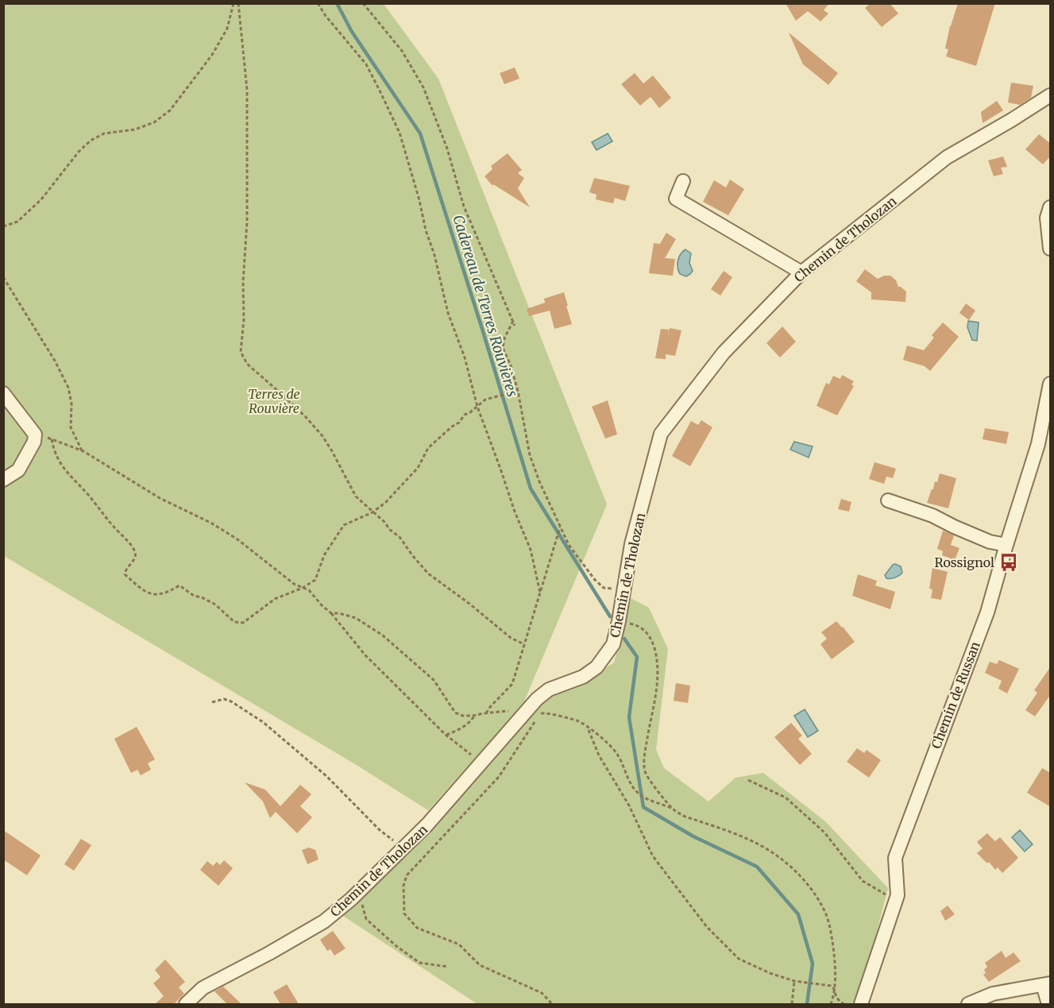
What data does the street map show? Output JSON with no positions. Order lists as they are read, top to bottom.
{
  "streets": {
    "street": ["Chemin de Tholozan", "Chemin de Russan"]
  },
  "water": ["Cadereau de Terres Rouvières"],
  "parks": ["Terres de Rouvière"],
  "places": {
    "bus stop": ["Rossignol"]
  }
}
